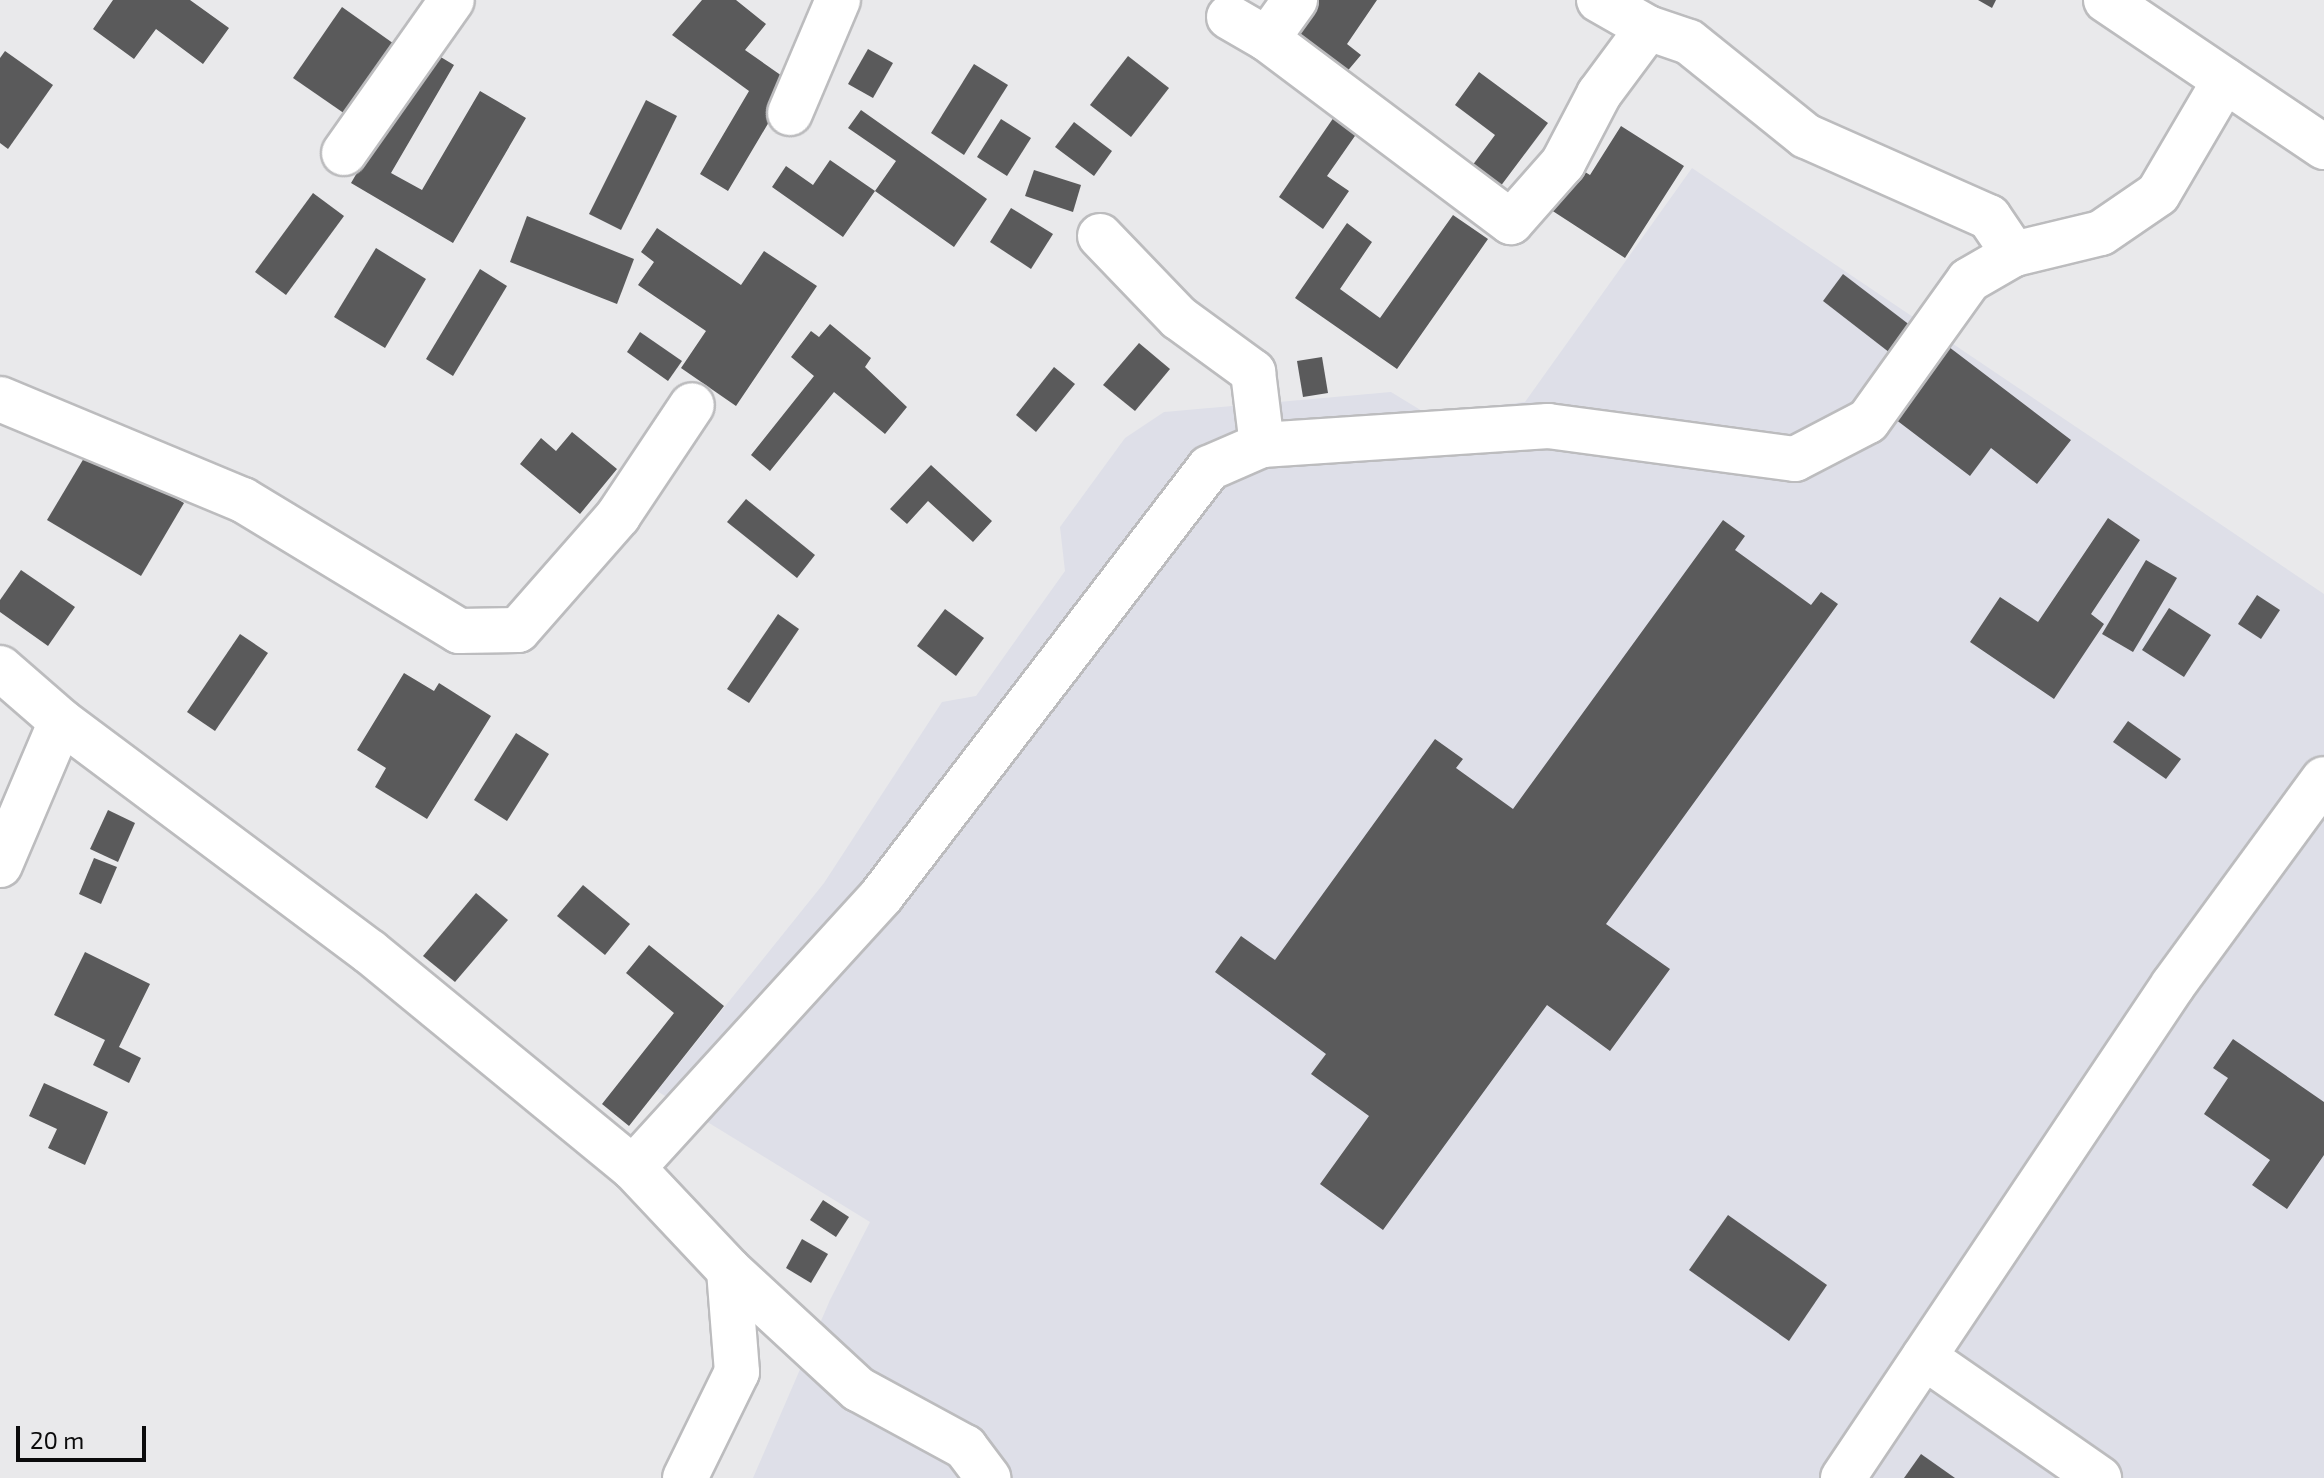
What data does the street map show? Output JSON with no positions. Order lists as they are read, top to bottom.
{
  "scale_bar": "20 m"
}
